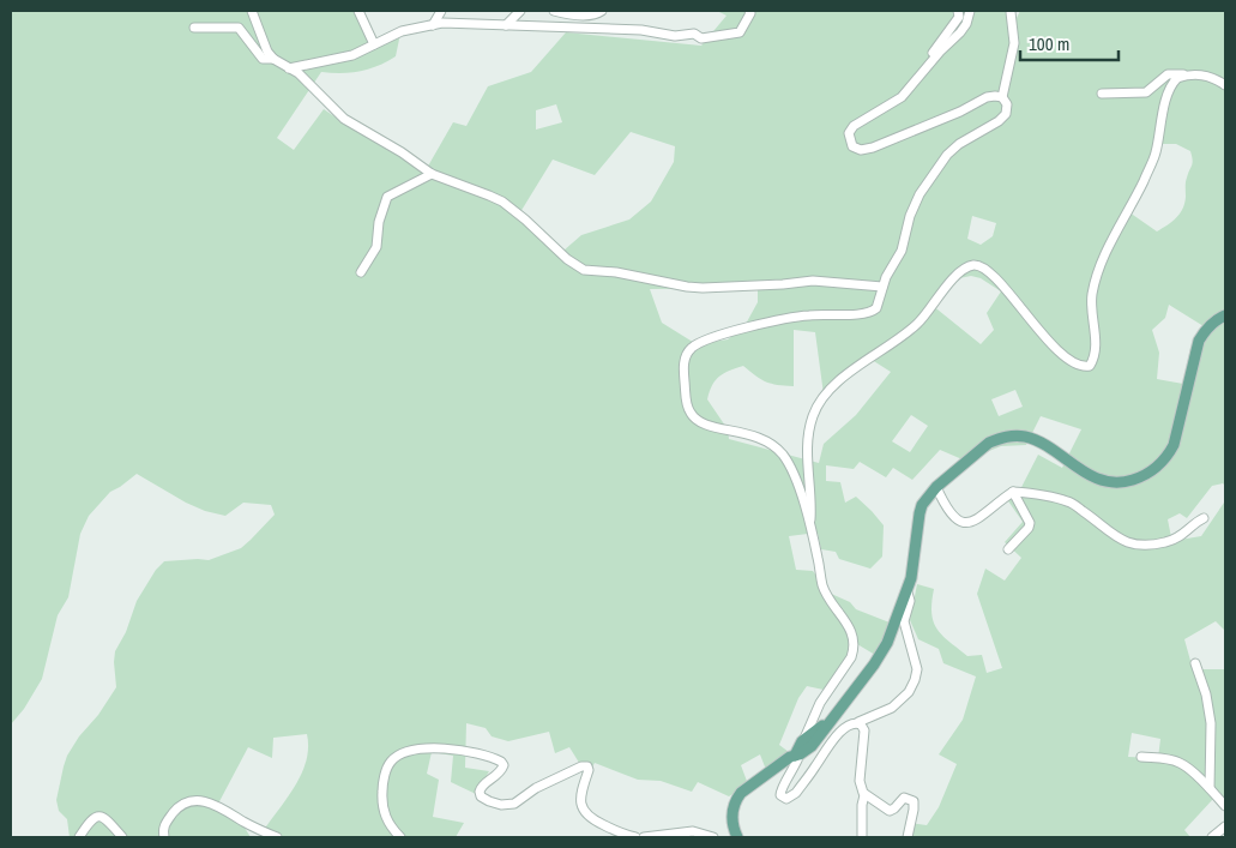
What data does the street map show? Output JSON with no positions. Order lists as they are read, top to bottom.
{
  "scale_bar": "100 m"
}
